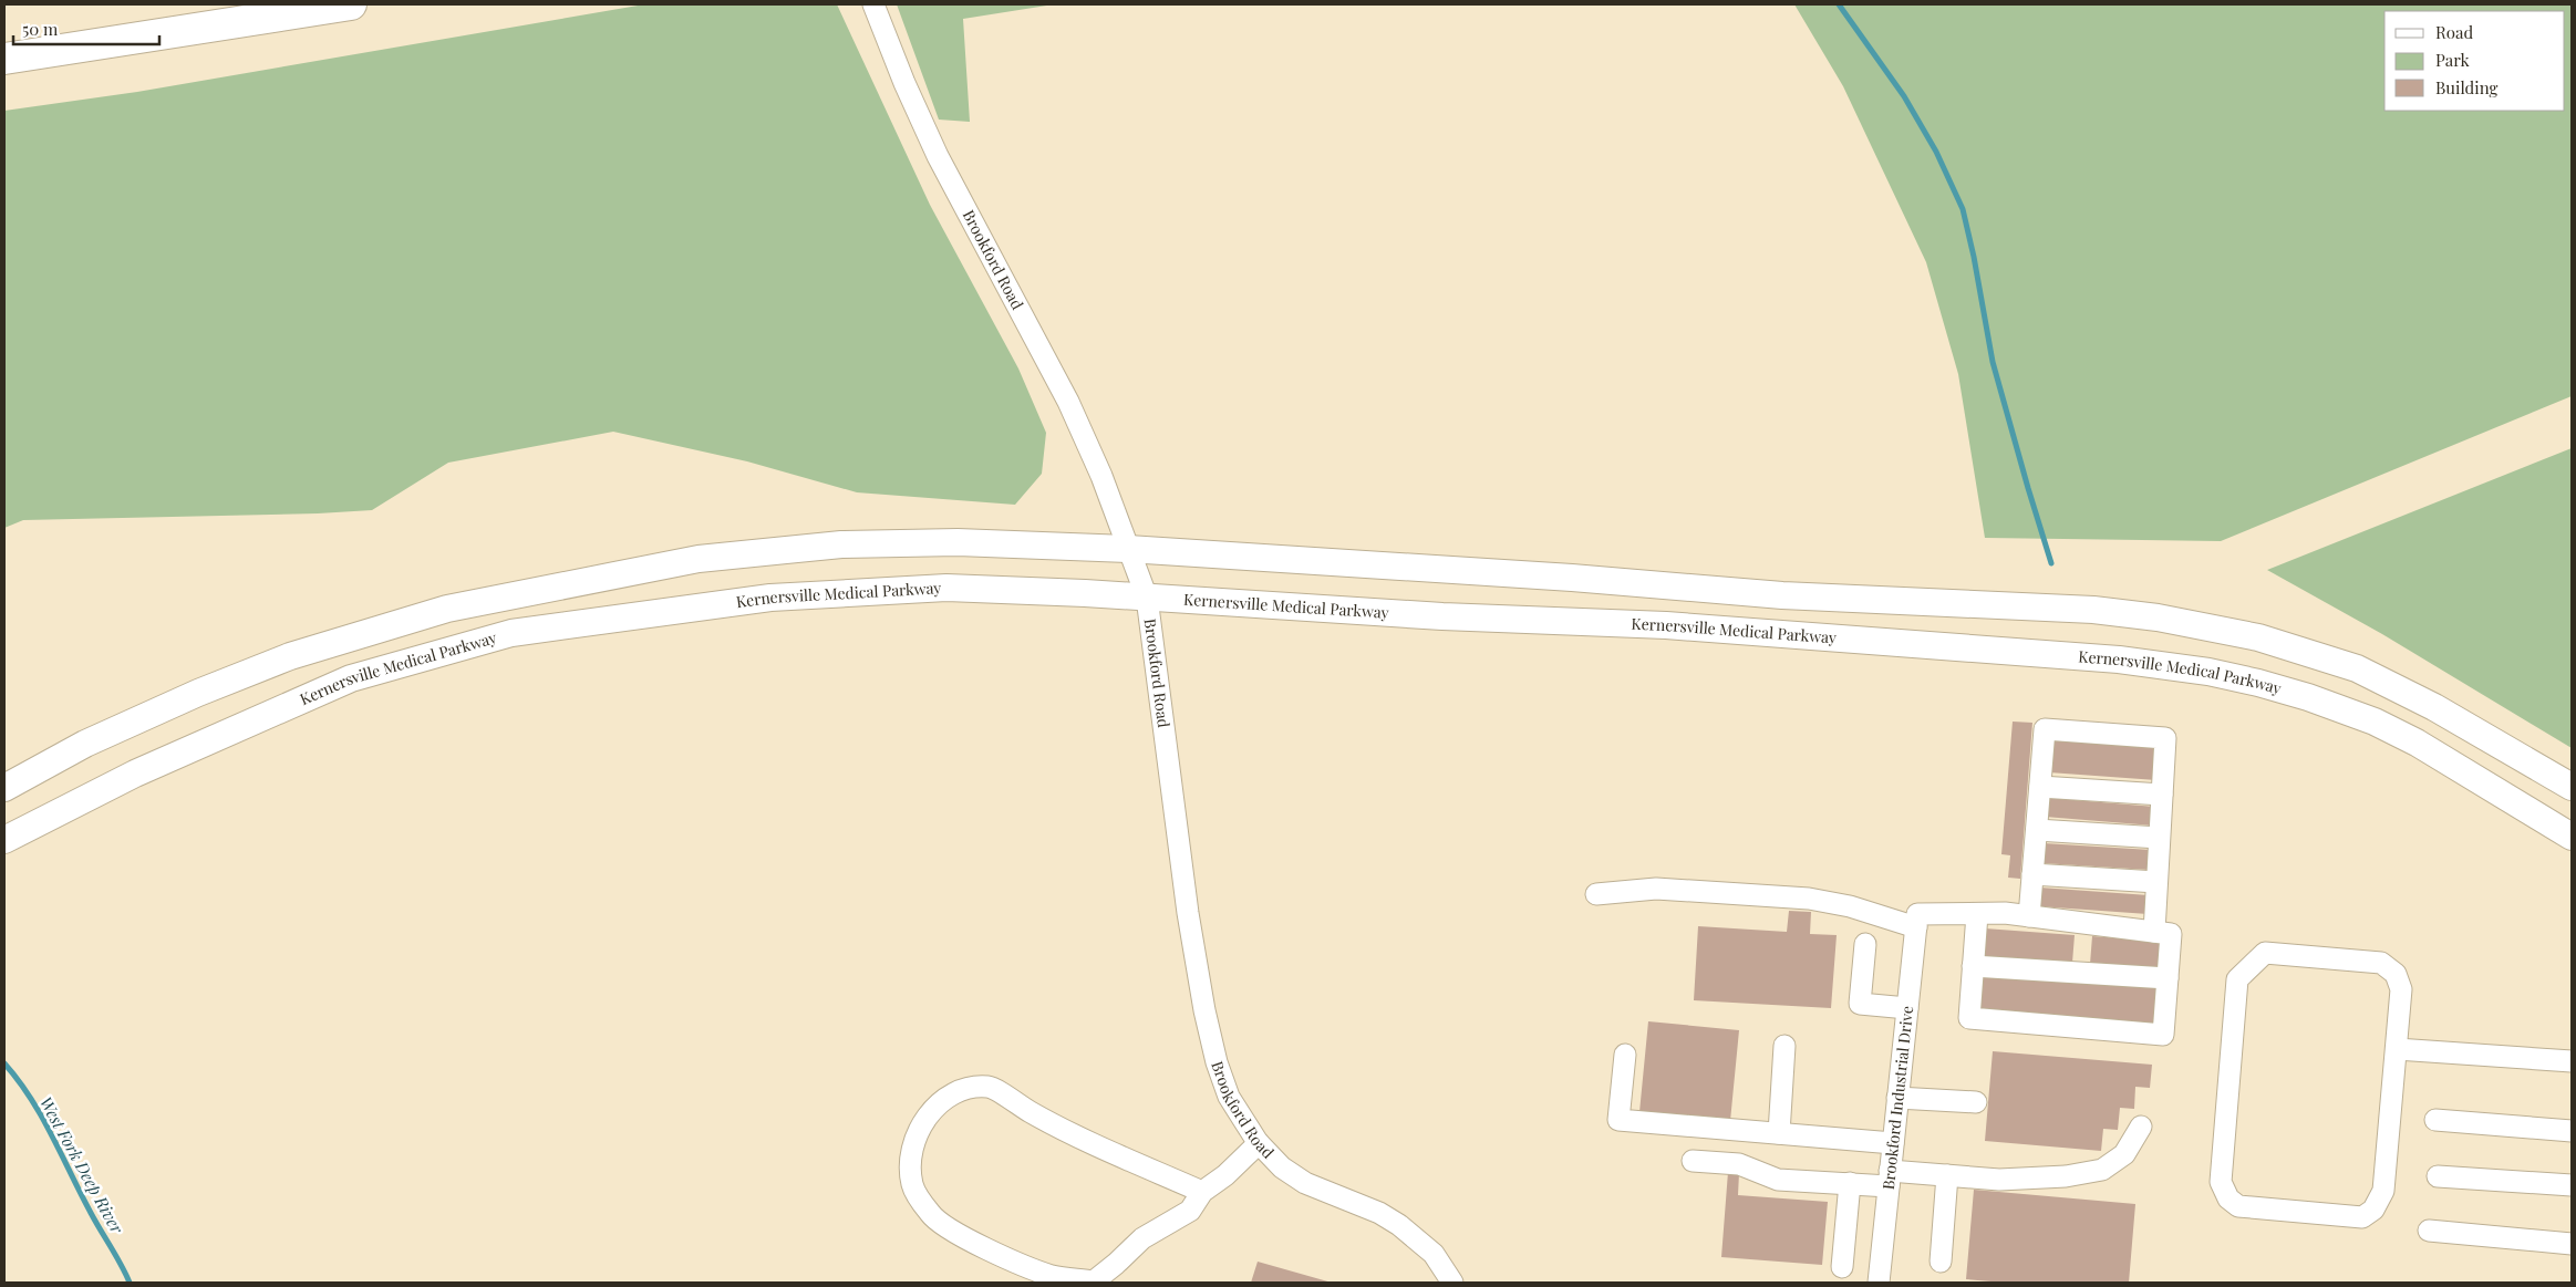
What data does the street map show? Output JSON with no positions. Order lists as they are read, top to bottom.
{
  "streets": {
    "main road": ["Kernersville Medical Parkway"],
    "street": ["Brookford Road", "Brookford Industrial Drive"]
  },
  "crossings": [
    ["Brookford Road", "Kernersville Medical Parkway"]
  ],
  "water": ["West Fork Deep River"],
  "legend": ["Road", "Park", "Building"],
  "scale_bar": "50 m"
}
